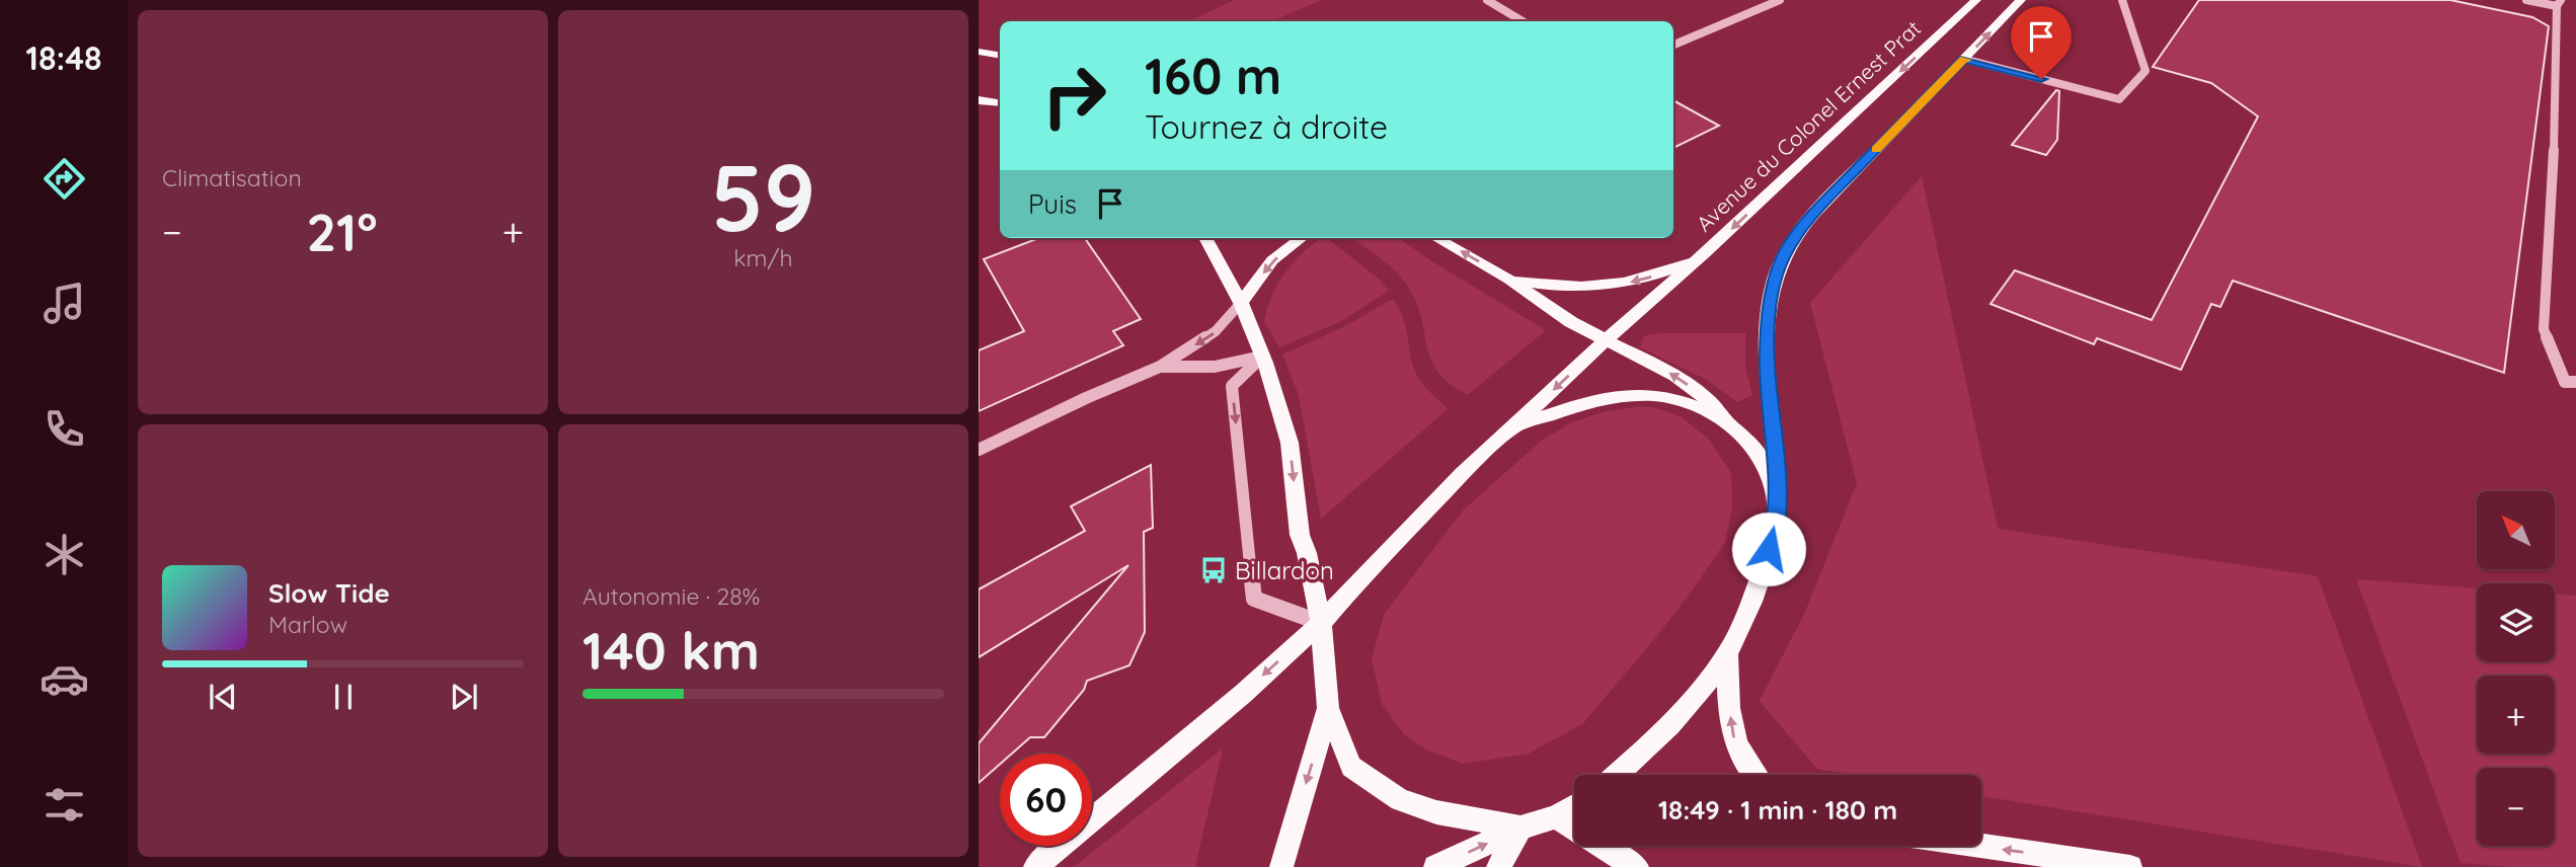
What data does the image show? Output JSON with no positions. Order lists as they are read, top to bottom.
{
  "streets": {
    "main road": ["Avenue du Colonel Ernest Prat"]
  },
  "one_way": ["Avenue du Colonel Ernest Prat"],
  "places": {
    "bus stop": ["Billardon"]
  },
  "north": "top left",
  "page": {
    "tabs": "18:48",
    "tile": [
      "Climatisation",
      ["59", "km/h"],
      ["Autonomie · 28%", "140 km"]
    ],
    "turn": ["160 m", "Tournez à droite"],
    "then": "Puis",
    "heat": ["−", "21°", "+"],
    "map_buttons": ["+", "−"],
    "song": ["Slow Tide", "Marlow"],
    "limit": "60",
    "trip": "18:49 · 1 min · 180 m"
  }
}
